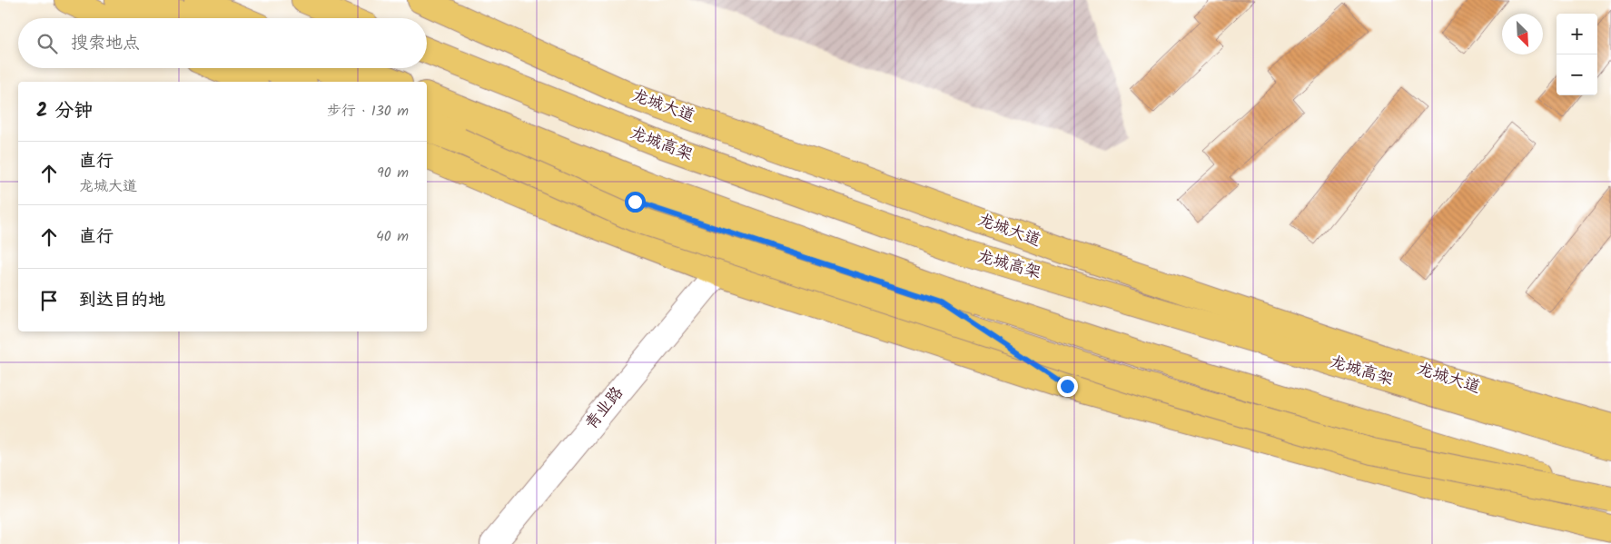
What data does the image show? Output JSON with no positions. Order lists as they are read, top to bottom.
{
  "streets": {
    "main road": ["龙城大道", "龙城高架"],
    "street": ["青业路"]
  },
  "north": "bottom right",
  "page": {
    "map_buttons": ["+", "−"],
    "search": "搜索地点",
    "heading": ["2 分钟", "步行 · 130 m"],
    "list": [
      ["直行", "龙城大道", "90 m"],
      ["直行", "40 m"],
      "到达目的地"
    ]
  }
}
